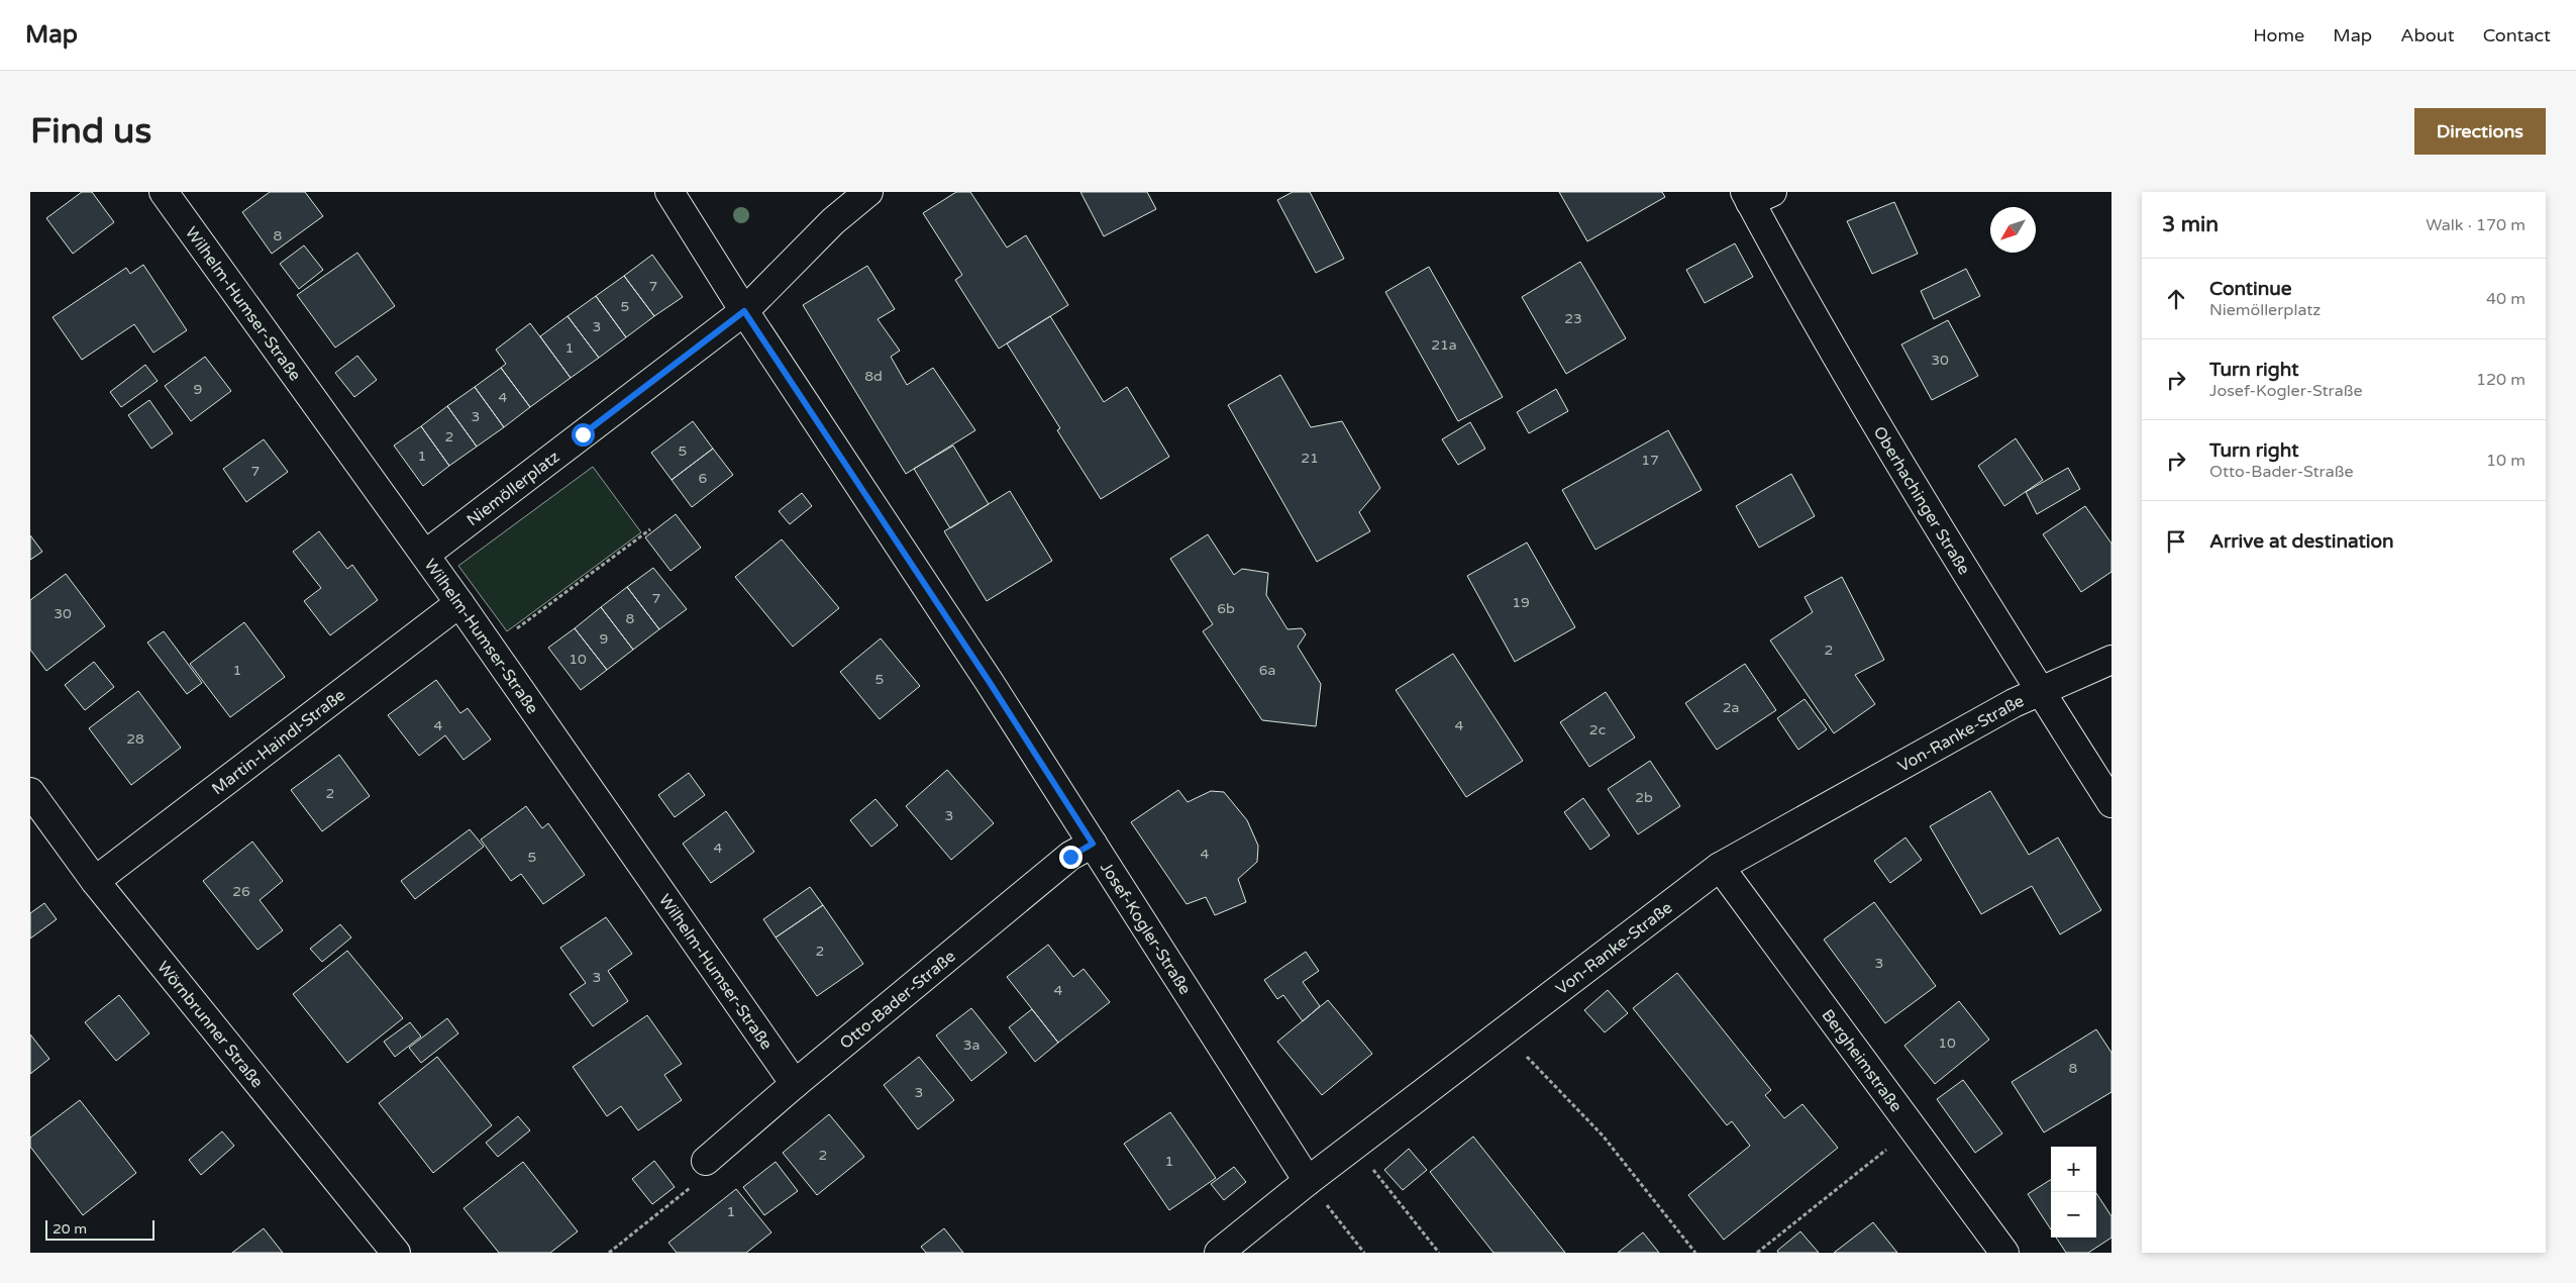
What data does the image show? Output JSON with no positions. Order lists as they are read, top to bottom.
{
  "streets": {
    "street": [
      "Wilhelm-Humser-Straße",
      "Niemöllerplatz",
      "Oberhachinger Straße",
      "Von-Ranke-Straße",
      "Martin-Haindl-Straße",
      "Josef-Kogler-Straße",
      "Otto-Bader-Straße",
      "Wörnbrunner Straße",
      "Bergheimstraße"
    ]
  },
  "crossings": [
    ["Wilhelm-Humser-Straße", "Niemöllerplatz"],
    ["Wilhelm-Humser-Straße", "Martin-Haindl-Straße"],
    ["Wilhelm-Humser-Straße", "Otto-Bader-Straße"],
    ["Niemöllerplatz", "Josef-Kogler-Straße"],
    ["Oberhachinger Straße", "Von-Ranke-Straße"],
    ["Von-Ranke-Straße", "Josef-Kogler-Straße"],
    ["Von-Ranke-Straße", "Bergheimstraße"],
    ["Martin-Haindl-Straße", "Wörnbrunner Straße"],
    ["Josef-Kogler-Straße", "Otto-Bader-Straße"]
  ],
  "house_numbers": [
    "8",
    "7",
    "5",
    "23",
    "3",
    "21a",
    "1",
    "30",
    "8d",
    "9",
    "4",
    "3",
    "2",
    "5",
    "1",
    "21",
    "17",
    "7",
    "6",
    "7",
    "19",
    "6b",
    "30",
    "8",
    "9",
    "2",
    "10",
    "1",
    "6a",
    "5",
    "2a",
    "4",
    "4",
    "2c",
    "28",
    "2",
    "2b",
    "3",
    "4",
    "4",
    "5",
    "26",
    "2",
    "3",
    "3",
    "4",
    "10",
    "3a",
    "8",
    "3",
    "2",
    "1",
    "1"
  ],
  "scale_bar": "20 m",
  "north": "bottom left",
  "page": {
    "header": "Map",
    "nav": [
      "Home",
      "Map",
      "About",
      "Contact"
    ],
    "buttons": "Directions",
    "title": "Find us",
    "heading": ["3 min", "Walk · 170 m"],
    "list": [
      ["Continue", "Niemöllerplatz", "40 m"],
      ["Turn right", "Josef-Kogler-Straße", "120 m"],
      ["Turn right", "Otto-Bader-Straße", "10 m"],
      "Arrive at destination"
    ],
    "map_buttons": ["+", "−"],
    "scale": "20 m"
  }
}
